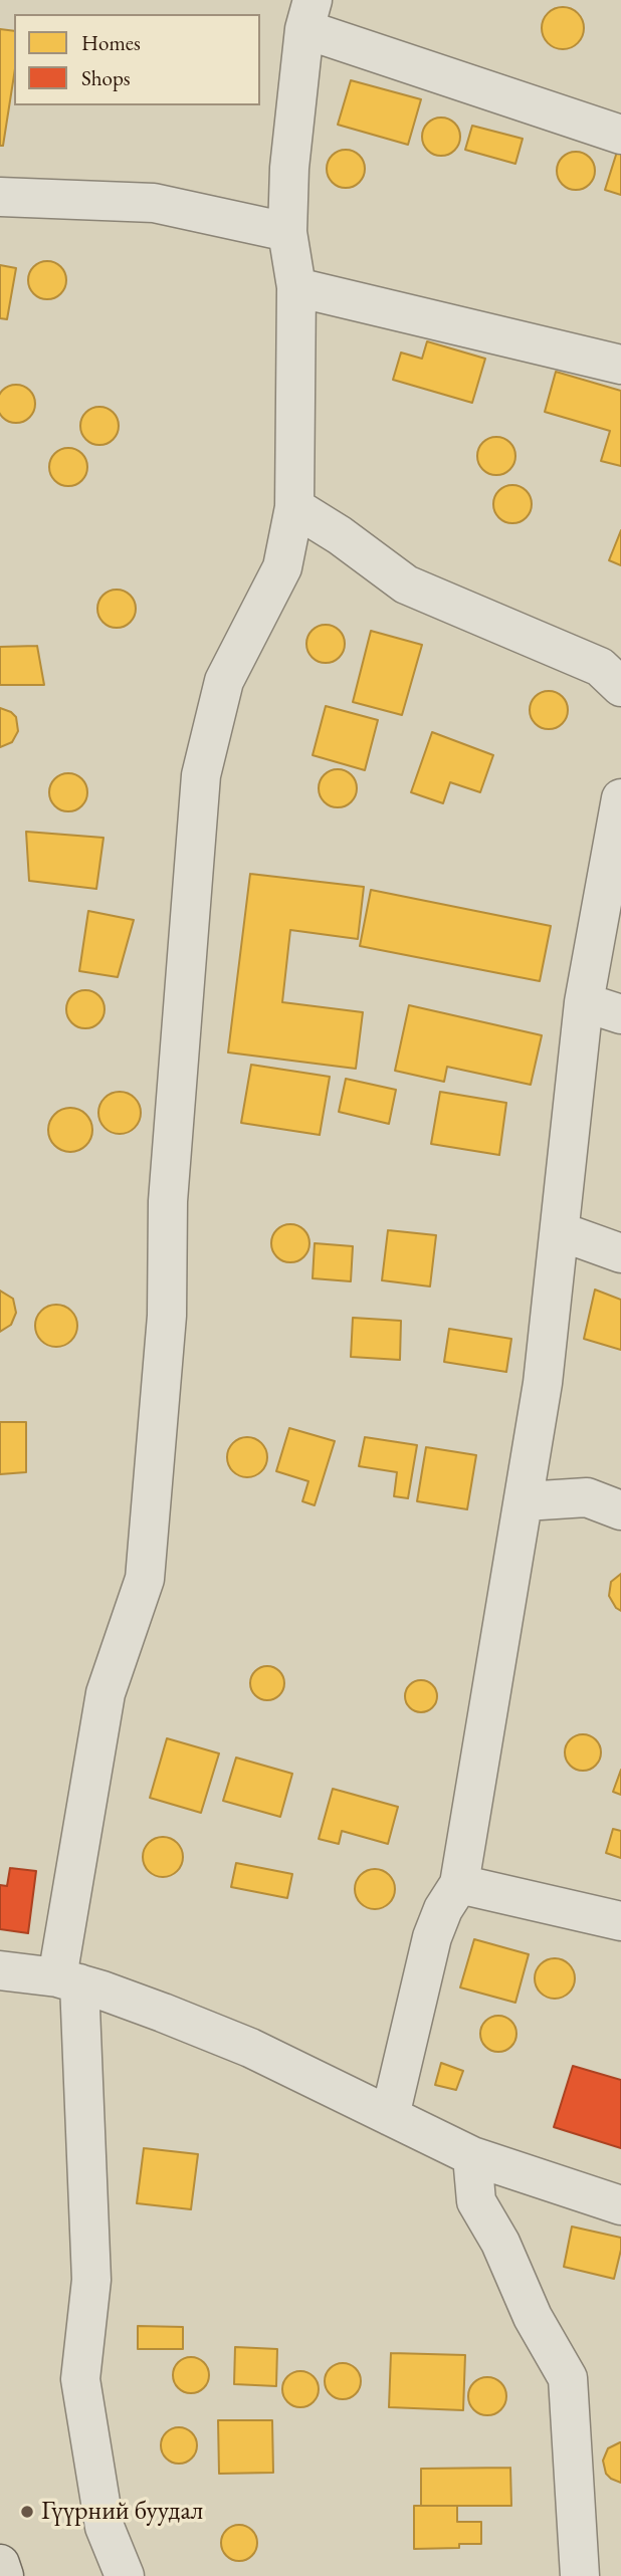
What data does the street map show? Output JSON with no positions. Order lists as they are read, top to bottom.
{
  "places": ["Гүүрний буудал"],
  "legend": ["Homes", "Shops"]
}
